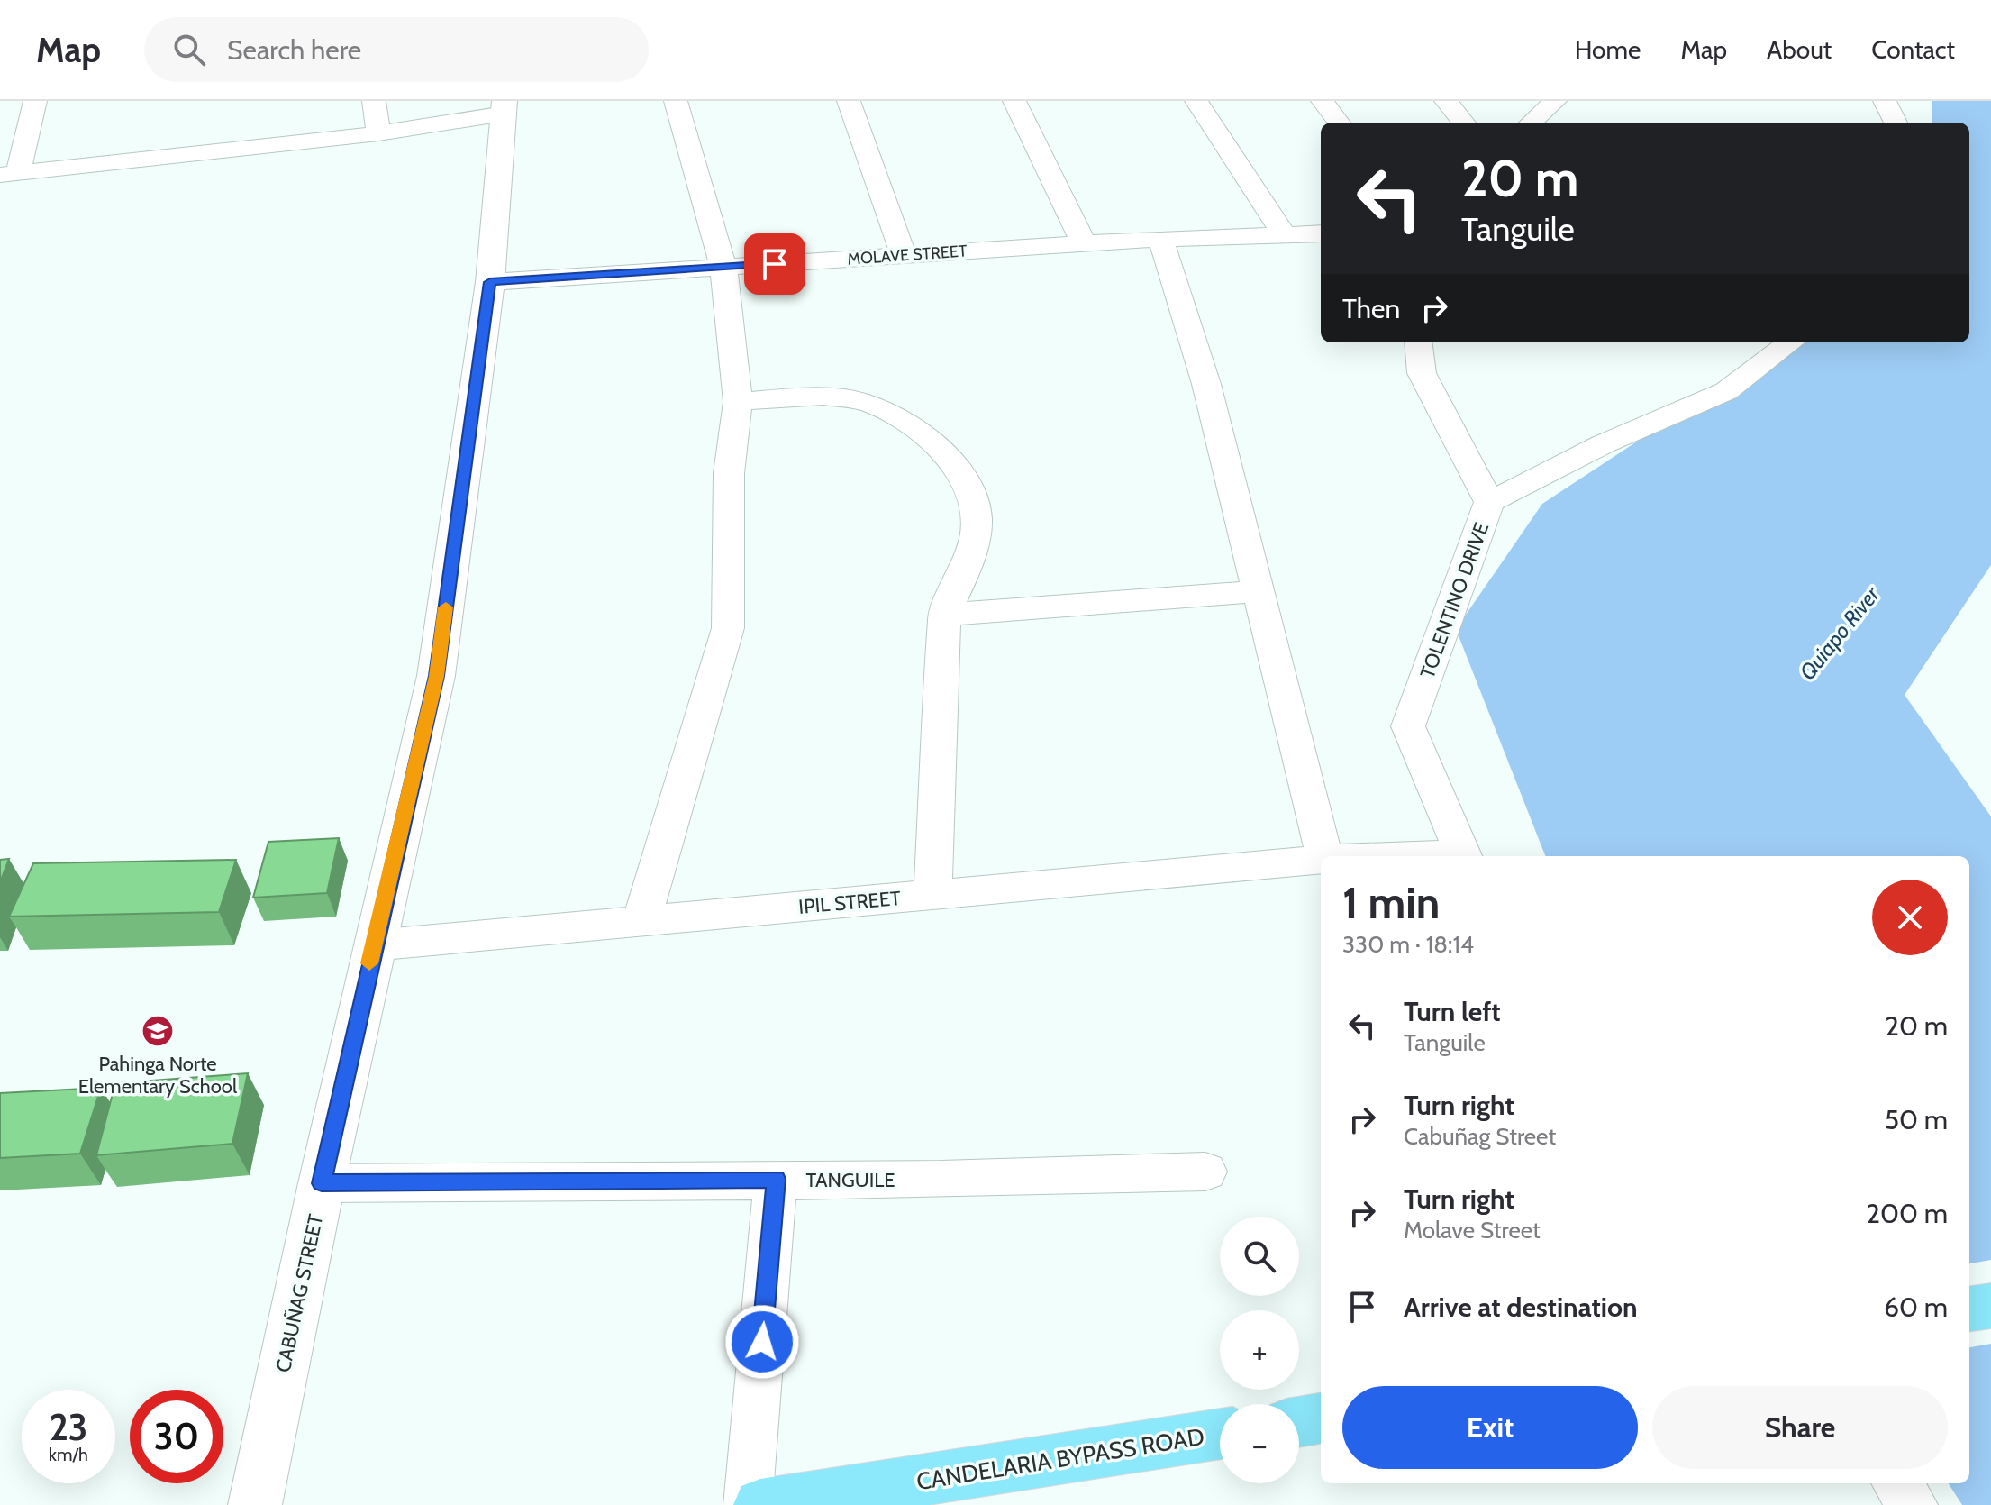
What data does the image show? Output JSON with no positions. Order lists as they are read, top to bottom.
{
  "streets": {
    "highway": ["CANDELARIA BYPASS ROAD"],
    "street": [
      "MOLAVE STREET",
      "TOLENTINO DRIVE",
      "IPIL STREET",
      "TANGUILE",
      "CABUÑAG STREET"
    ]
  },
  "crossings": [
    ["MOLAVE STREET", "CABUÑAG STREET"],
    ["IPIL STREET", "CABUÑAG STREET"],
    ["TANGUILE", "CABUÑAG STREET"]
  ],
  "water": ["Quiapo River"],
  "places": {
    "school or university": ["Pahinga Norte Elementary School"]
  },
  "page": {
    "header": "Map",
    "search": "Search here",
    "nav": [
      "Home",
      "Map",
      "About",
      "Contact"
    ],
    "turn": ["20 m", "Tanguile"],
    "then": "Then",
    "heading": ["1 min", "330 m · 18:14"],
    "list": [
      {
        "name": "Turn left",
        "note": "Tanguile",
        "value": "20 m"
      },
      {
        "name": "Turn right",
        "note": "Cabuñag Street",
        "value": "50 m"
      },
      {
        "name": "Turn right",
        "note": "Molave Street",
        "value": "200 m"
      },
      {
        "name": "Arrive at destination",
        "value": "60 m"
      }
    ],
    "map_buttons": ["+", "−"],
    "buttons": ["Exit", "Share"],
    "speed": "23 km/h",
    "limit": "30"
  }
}
